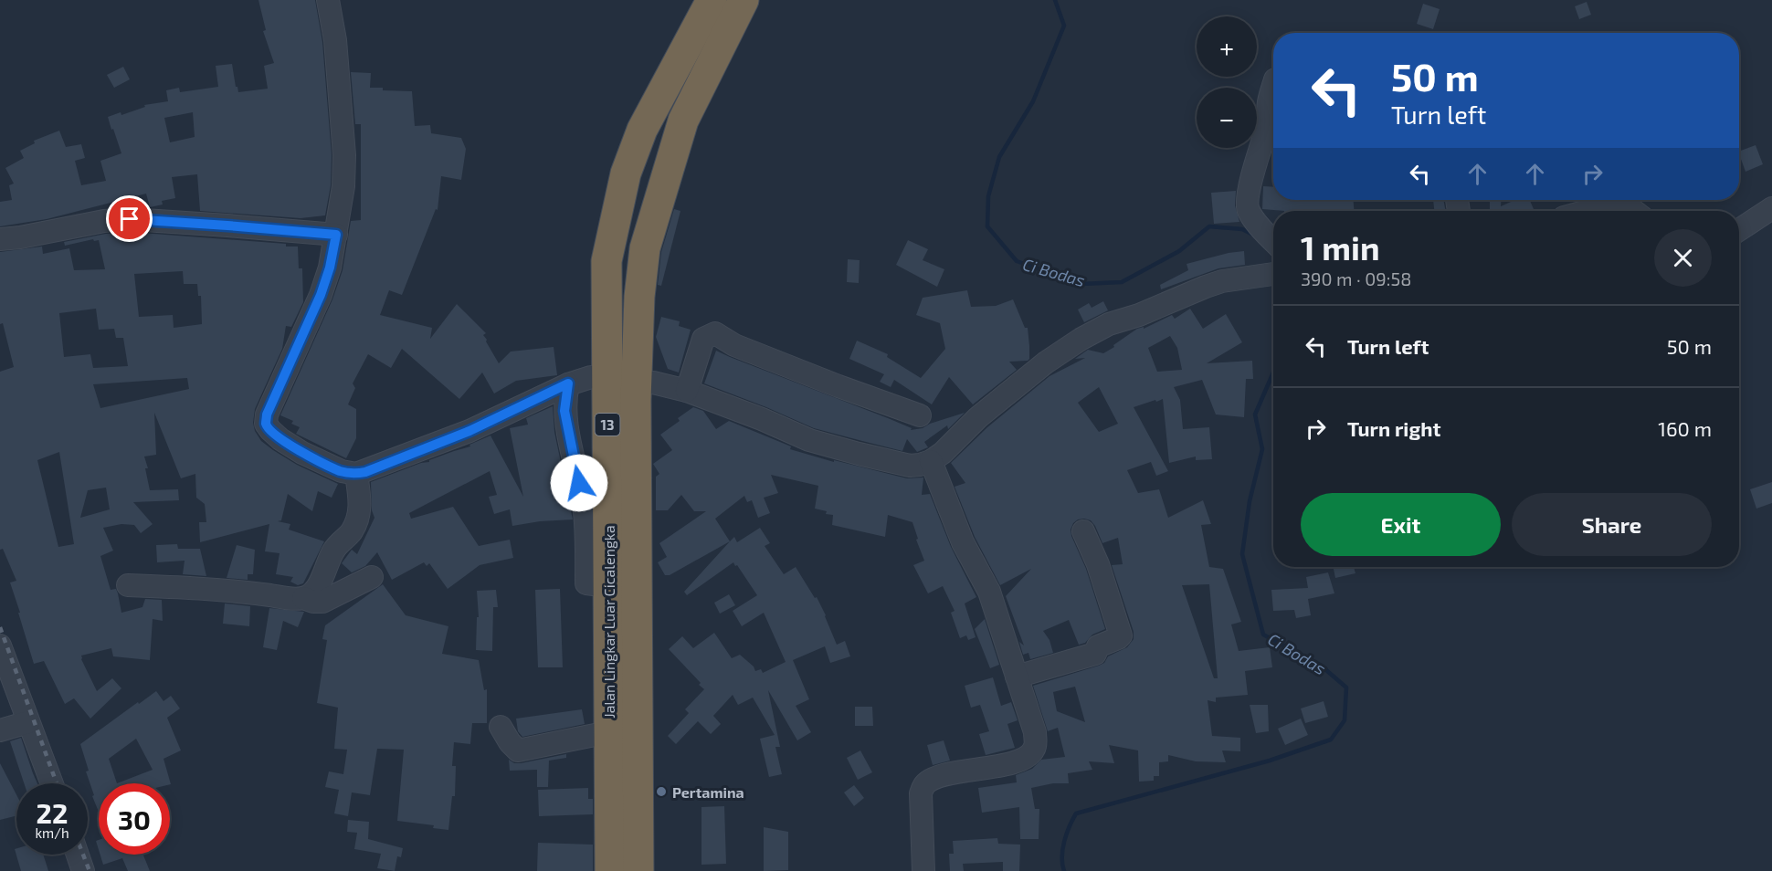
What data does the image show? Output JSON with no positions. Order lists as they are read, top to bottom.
{
  "streets": {
    "highway": ["13", "Jalan Lingkar Luar Cicalengka"]
  },
  "water": ["Ci Bodas"],
  "places": ["Pertamina"],
  "page": {
    "map_buttons": ["+", "−"],
    "turn": ["50 m", "Turn left"],
    "heading": ["1 min", "390 m · 09:58"],
    "list": [
      {
        "name": "Turn left",
        "value": "50 m"
      },
      {
        "name": "Turn right",
        "value": "160 m"
      }
    ],
    "buttons": ["Exit", "Share"],
    "speed": "22 km/h",
    "limit": "30"
  }
}
